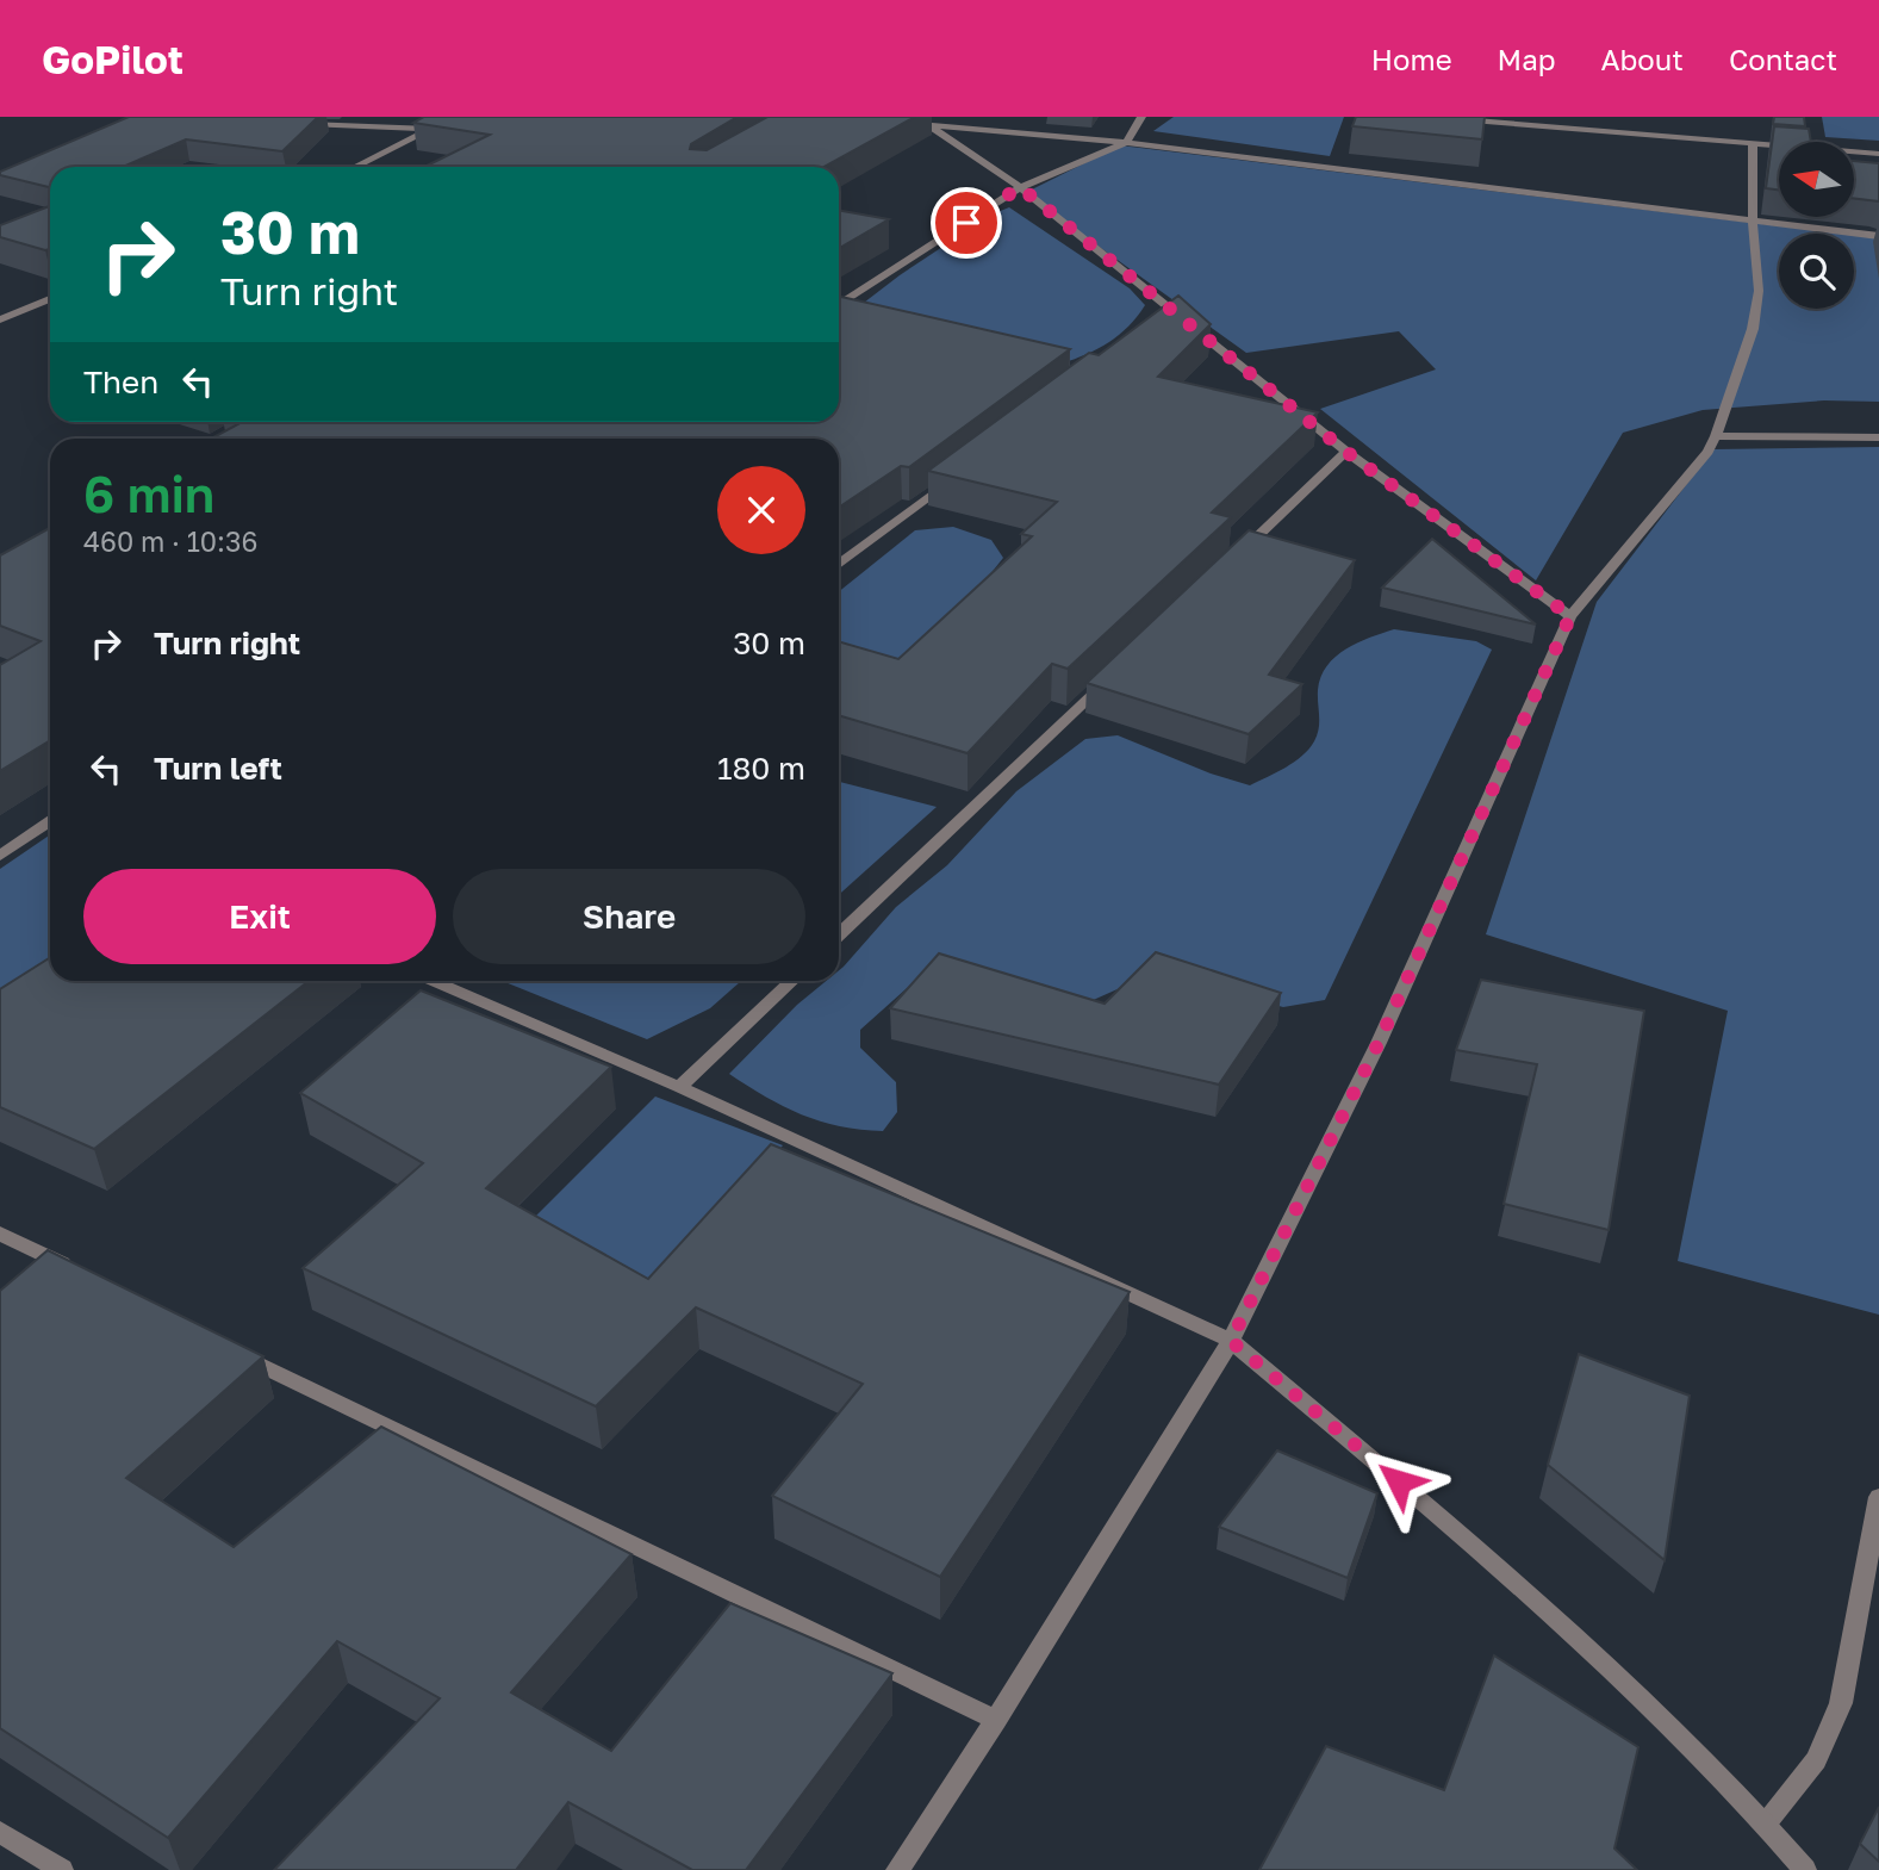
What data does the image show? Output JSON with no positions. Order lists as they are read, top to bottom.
{
  "north": "left",
  "page": {
    "header": "GoPilot",
    "nav": [
      "Home",
      "Map",
      "About",
      "Contact"
    ],
    "turn": ["30 m", "Turn right"],
    "then": "Then",
    "heading": ["6 min", "460 m · 10:36"],
    "list": [
      {
        "name": "Turn right",
        "value": "30 m"
      },
      {
        "name": "Turn left",
        "value": "180 m"
      }
    ],
    "buttons": ["Exit", "Share"]
  }
}
